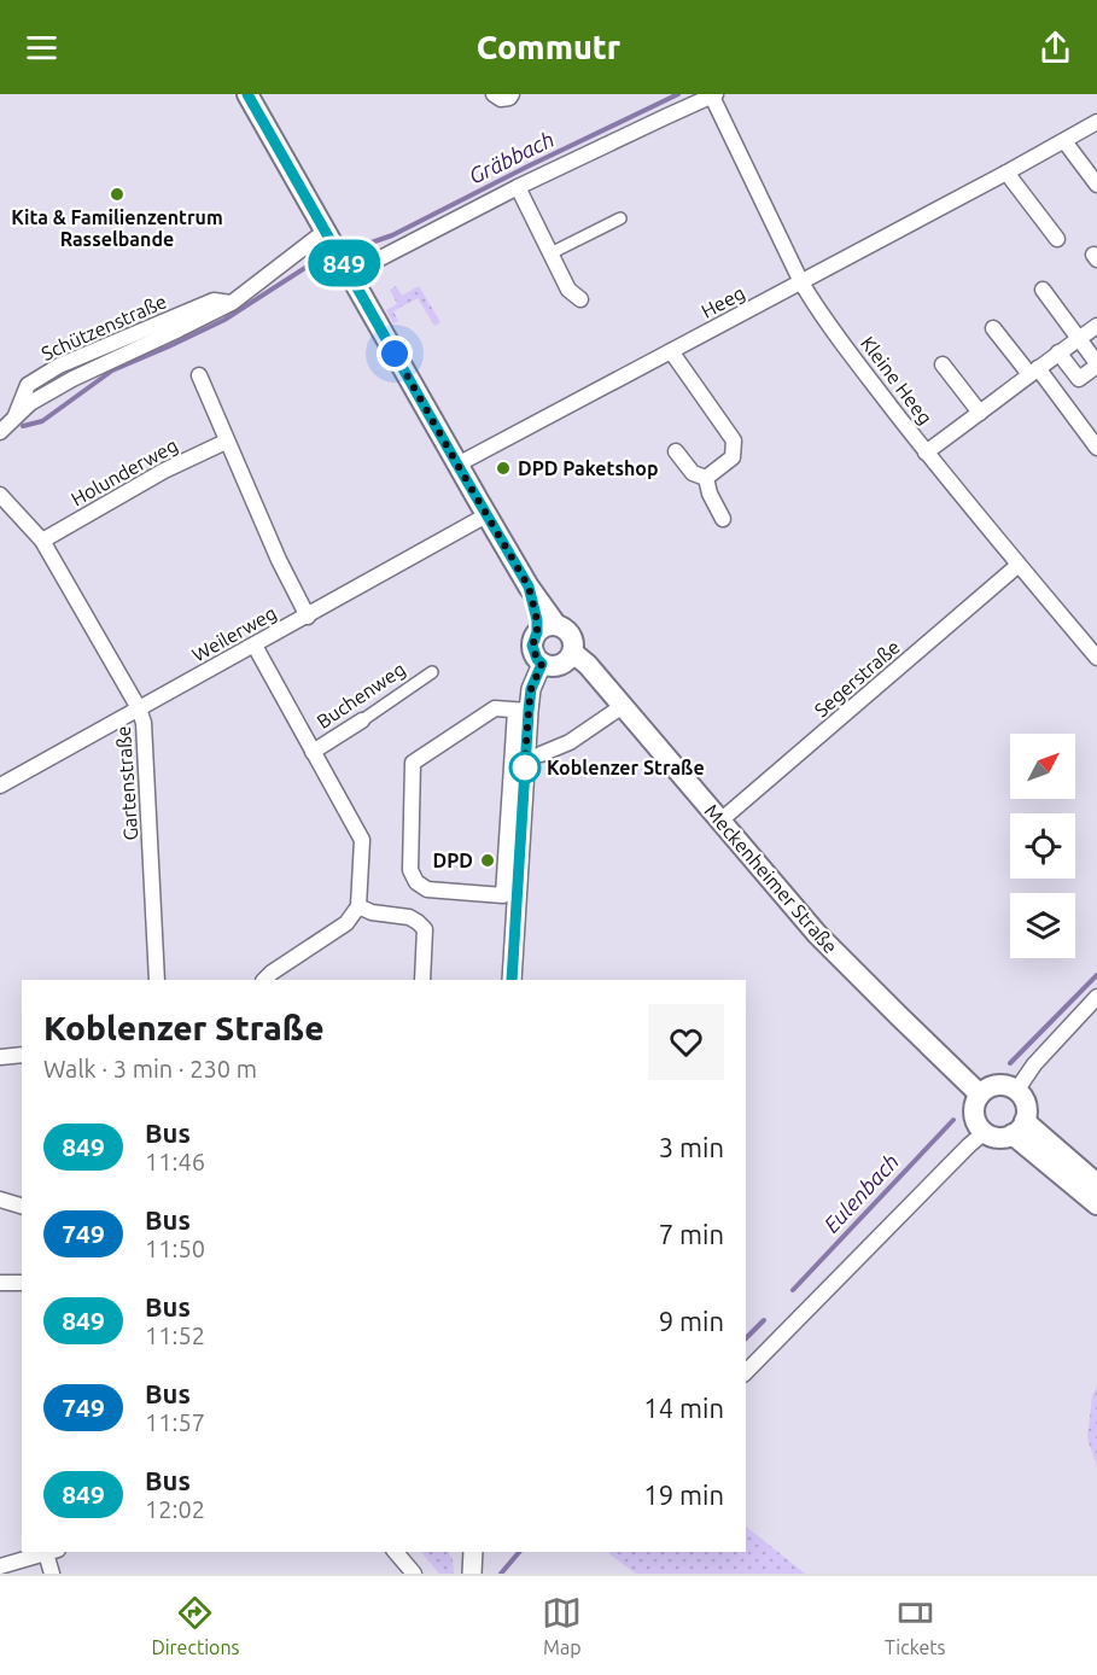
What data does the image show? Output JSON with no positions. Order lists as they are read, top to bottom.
{
  "streets": {
    "main road": ["Meckenheimer Straße"],
    "street": [
      "Heeg",
      "Schützenstraße",
      "Kleine Heeg",
      "Holunderweg",
      "Weilerweg",
      "Segerstraße",
      "Buchenweg",
      "Gartenstraße"
    ]
  },
  "crossings": [
    ["Heeg", "Kleine Heeg"],
    ["Kleine Heeg", "Segerstraße"],
    ["Holunderweg", "Gartenstraße"],
    ["Weilerweg", "Buchenweg"],
    ["Weilerweg", "Gartenstraße"],
    ["Segerstraße", "Meckenheimer Straße"]
  ],
  "water": ["Gräbbach", "Eulenbach"],
  "places": [
    "Kita & Familienzentrum Rasselbande",
    "DPD Paketshop",
    "Koblenzer Straße",
    "DPD"
  ],
  "lines": ["bus line 849"],
  "north": "top right",
  "page": {
    "header": "Commutr",
    "on_map": "849",
    "heading": ["Koblenzer Straße", "Walk · 3 min · 230 m"],
    "list": [
      {
        "mark": "849",
        "name": "Bus",
        "note": "11:46",
        "value": "3 min"
      },
      {
        "mark": "749",
        "name": "Bus",
        "note": "11:50",
        "value": "7 min"
      },
      {
        "mark": "849",
        "name": "Bus",
        "note": "11:52",
        "value": "9 min"
      },
      {
        "mark": "749",
        "name": "Bus",
        "note": "11:57",
        "value": "14 min"
      },
      {
        "mark": "849",
        "name": "Bus",
        "note": "12:02",
        "value": "19 min"
      }
    ],
    "tabs": ["Directions", "Map", "Tickets"]
  }
}
